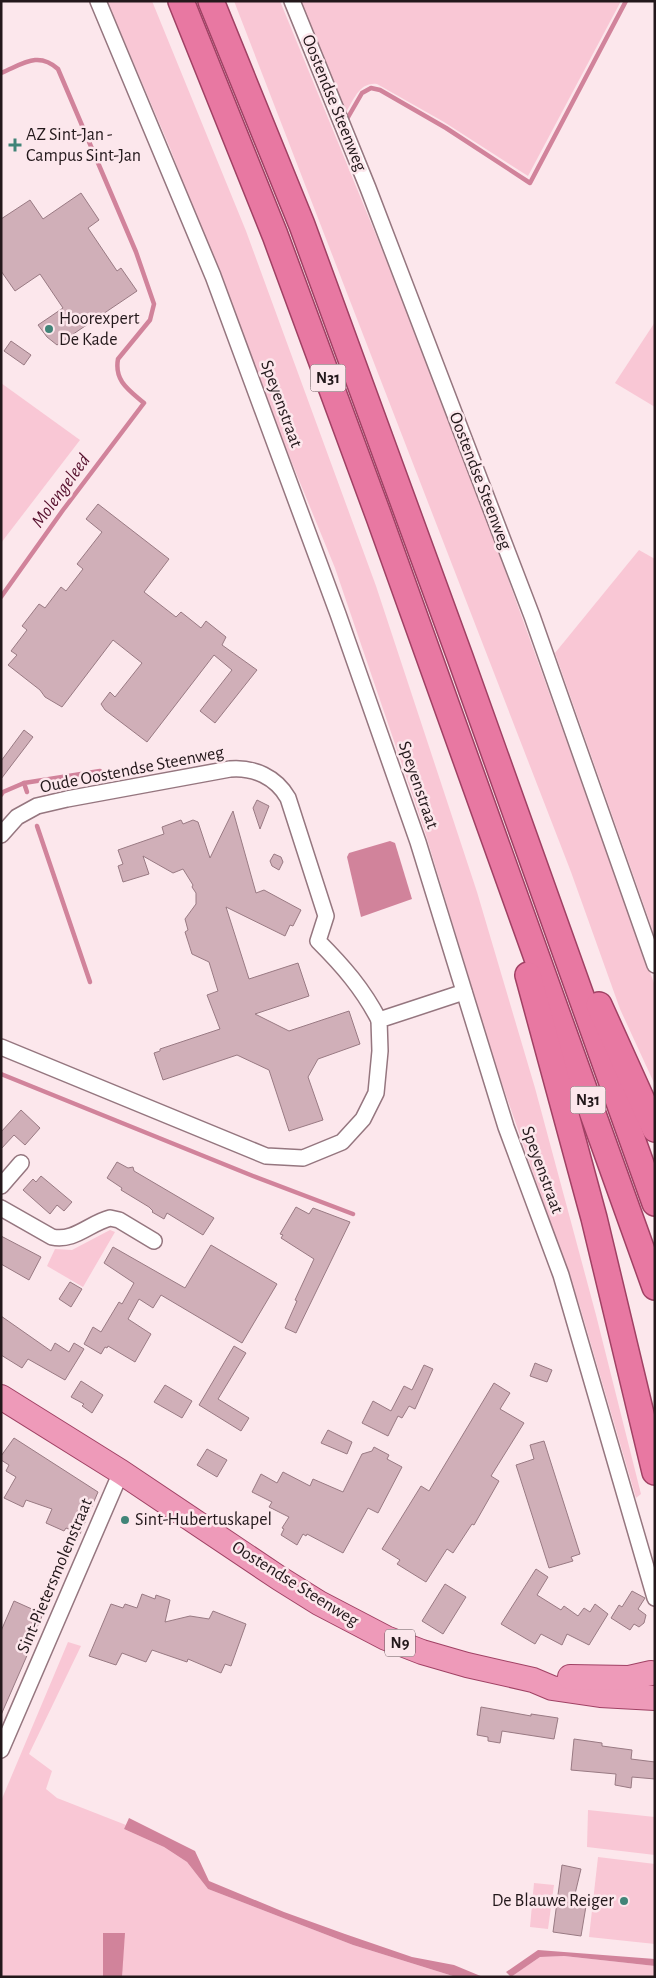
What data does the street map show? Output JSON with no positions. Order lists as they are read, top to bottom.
{
  "streets": {
    "highway": ["N31"],
    "main road": ["Oostendse Steenweg", "N9"],
    "street": ["Speyenstraat", "Oude Oostendse Steenweg", "Sint-Pietersmolenstraat"]
  },
  "crossings": [
    ["Oostendse Steenweg", "Sint-Pietersmolenstraat"]
  ],
  "water": ["Molengeleed"],
  "places": {
    "health": ["AZ Sint-Jan - Campus Sint-Jan"],
    "other": ["Hoorexpert De Kade", "Sint-Hubertuskapel", "De Blauwe Reiger"]
  }
}
